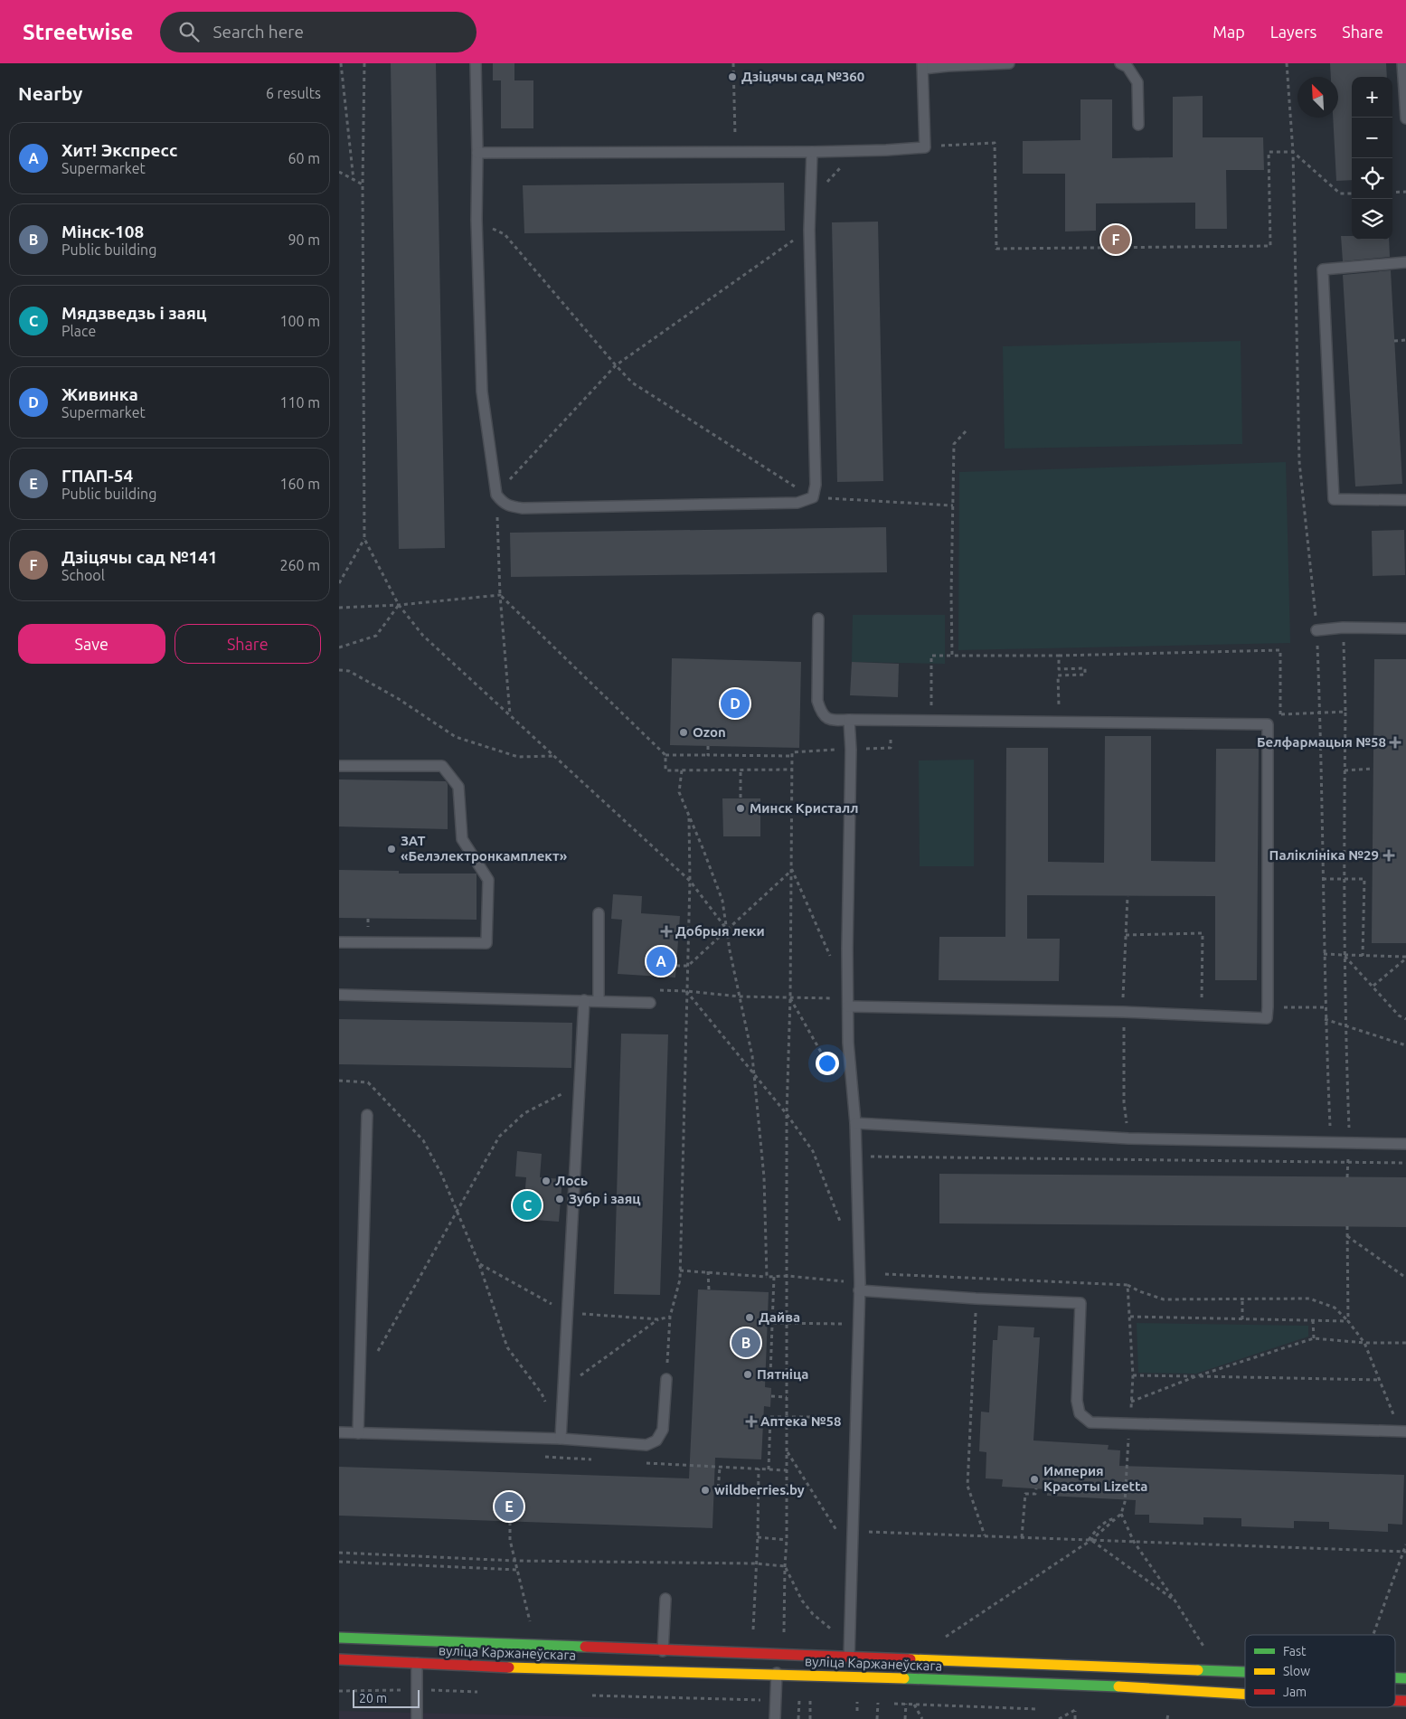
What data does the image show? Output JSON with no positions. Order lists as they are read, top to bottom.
{
  "streets": {
    "street": ["вуліца Каржанеўскага"]
  },
  "places": {
    "other": [
      "Дзіцячы сад №360",
      "Ozon",
      "Минск Кристалл",
      "ЗАТ «Белэлектронкамплект»",
      "Лось",
      "Зубр і заяц",
      "Дайва",
      "Пятніца",
      "Империя Красоты Lizetta",
      "wildberries.by"
    ],
    "health": [
      "Белфармацыя №58",
      "Паліклініка №29",
      "Добрыя леки",
      "Аптека №58"
    ]
  },
  "legend": ["Fast", "Slow", "Jam"],
  "scale_bar": "20 m",
  "north": "top left",
  "page": {
    "header": "Streetwise",
    "search": "Search here",
    "nav": ["Map", "Layers", "Share"],
    "heading": ["Nearby", "6 results"],
    "map_buttons": ["+", "−"],
    "list": [
      {
        "mark": "A",
        "name": "Хит! Экспресс",
        "note": "Supermarket",
        "value": "60 m"
      },
      {
        "mark": "B",
        "name": "Мінск-108",
        "note": "Public building",
        "value": "90 m"
      },
      {
        "mark": "C",
        "name": "Мядзведзь і заяц",
        "note": "Place",
        "value": "100 m"
      },
      {
        "mark": "D",
        "name": "Живинка",
        "note": "Supermarket",
        "value": "110 m"
      },
      {
        "mark": "E",
        "name": "ГПАП-54",
        "note": "Public building",
        "value": "160 m"
      },
      {
        "mark": "F",
        "name": "Дзіцячы сад №141",
        "note": "School",
        "value": "260 m"
      }
    ],
    "pins": [
      "F",
      "D",
      "A",
      "C",
      "B",
      "E"
    ],
    "buttons": ["Save", "Share"],
    "scale": "20 m"
  }
}
